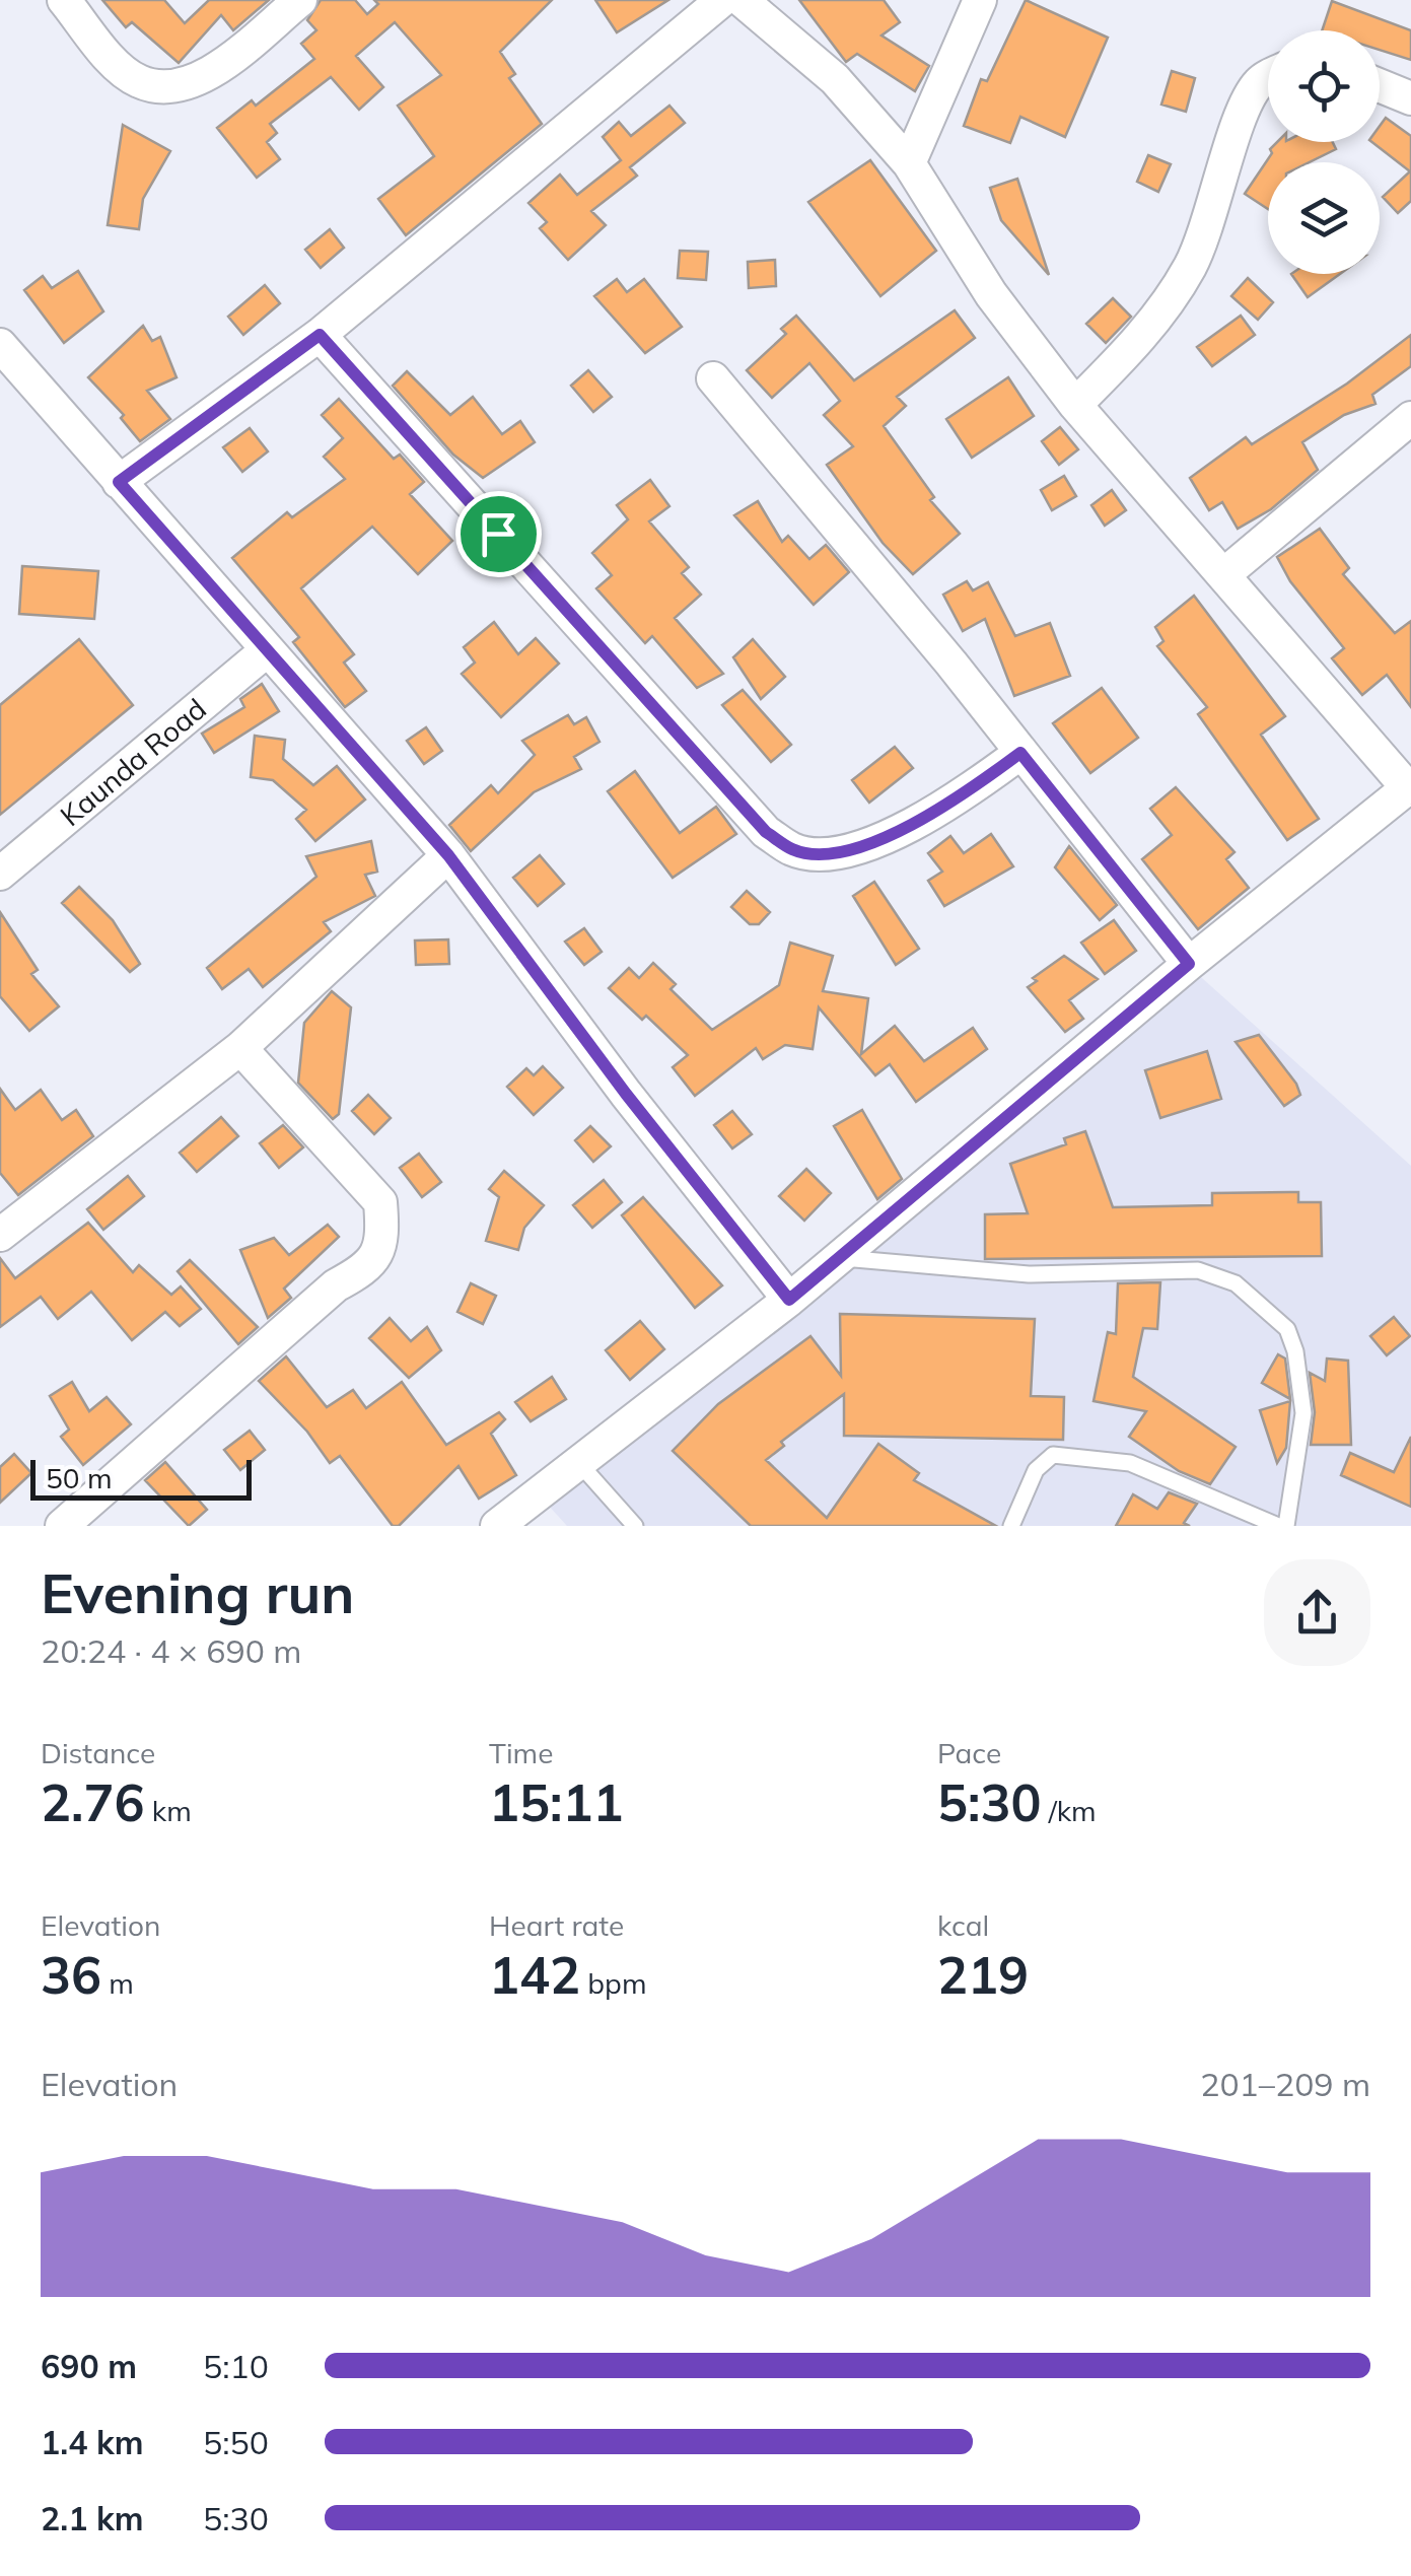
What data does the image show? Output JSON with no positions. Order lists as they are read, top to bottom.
{
  "streets": {
    "street": ["Kaunda Road"]
  },
  "scale_bar": "50 m",
  "page": {
    "scale": "50 m",
    "heading": ["Evening run", "20:24 · 4 × 690 m"],
    "stats": [
      ["Distance", "2.76 km"],
      ["Time", "15:11"],
      ["Pace", "5:30 /km"],
      ["Elevation", "36 m"],
      ["Heart rate", "142 bpm"],
      ["kcal", "219"]
    ],
    "chart": ["Elevation", "201–209 m"],
    "list": [
      {
        "name": "690 m",
        "note": "5:10"
      },
      {
        "name": "1.4 km",
        "note": "5:50"
      },
      {
        "name": "2.1 km",
        "note": "5:30"
      }
    ]
  }
}
